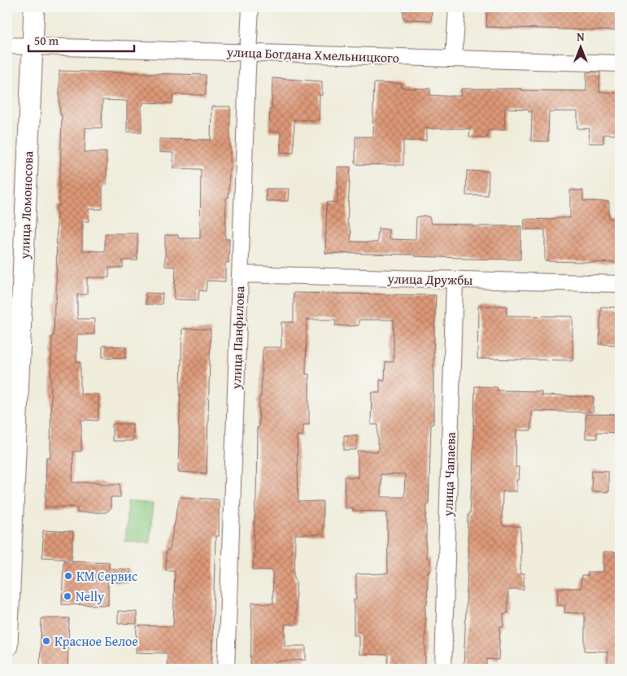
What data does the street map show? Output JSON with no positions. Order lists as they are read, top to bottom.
{
  "streets": {
    "street": [
      "улица Богдана Хмельницкого",
      "улица Ломоносова",
      "улица Дружбы",
      "улица Панфилова",
      "улица Чапаева"
    ]
  },
  "crossings": [
    ["улица Богдана Хмельницкого", "улица Ломоносова"],
    ["улица Богдана Хмельницкого", "улица Панфилова"],
    ["улица Дружбы", "улица Панфилова"],
    ["улица Дружбы", "улица Чапаева"]
  ],
  "places": ["КМ Сервис", "Nelly", "Красное Белое"],
  "scale_bar": "50 m",
  "north": "top"
}
